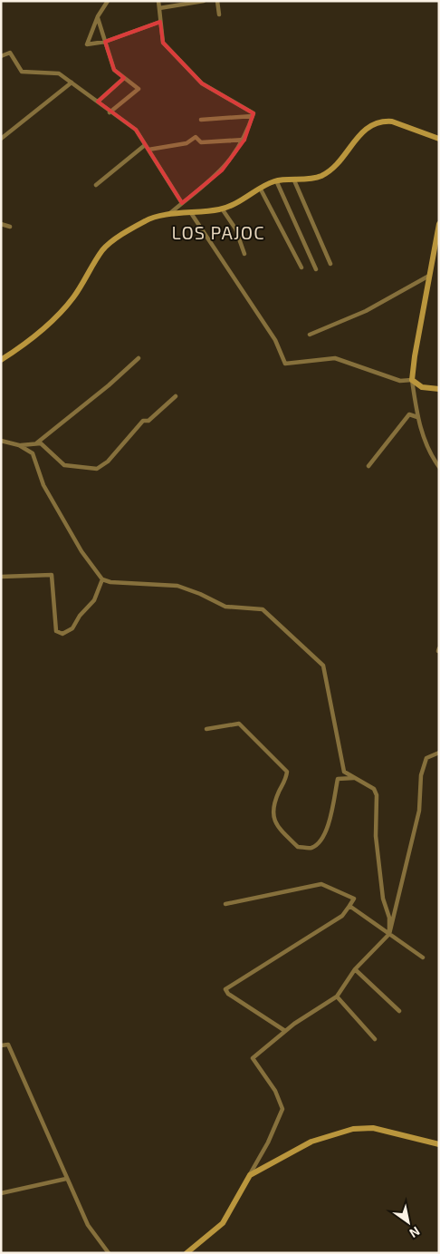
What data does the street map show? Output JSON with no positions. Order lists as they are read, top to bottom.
{
  "districts": ["LOS PAJOC"],
  "north": "bottom right"
}
